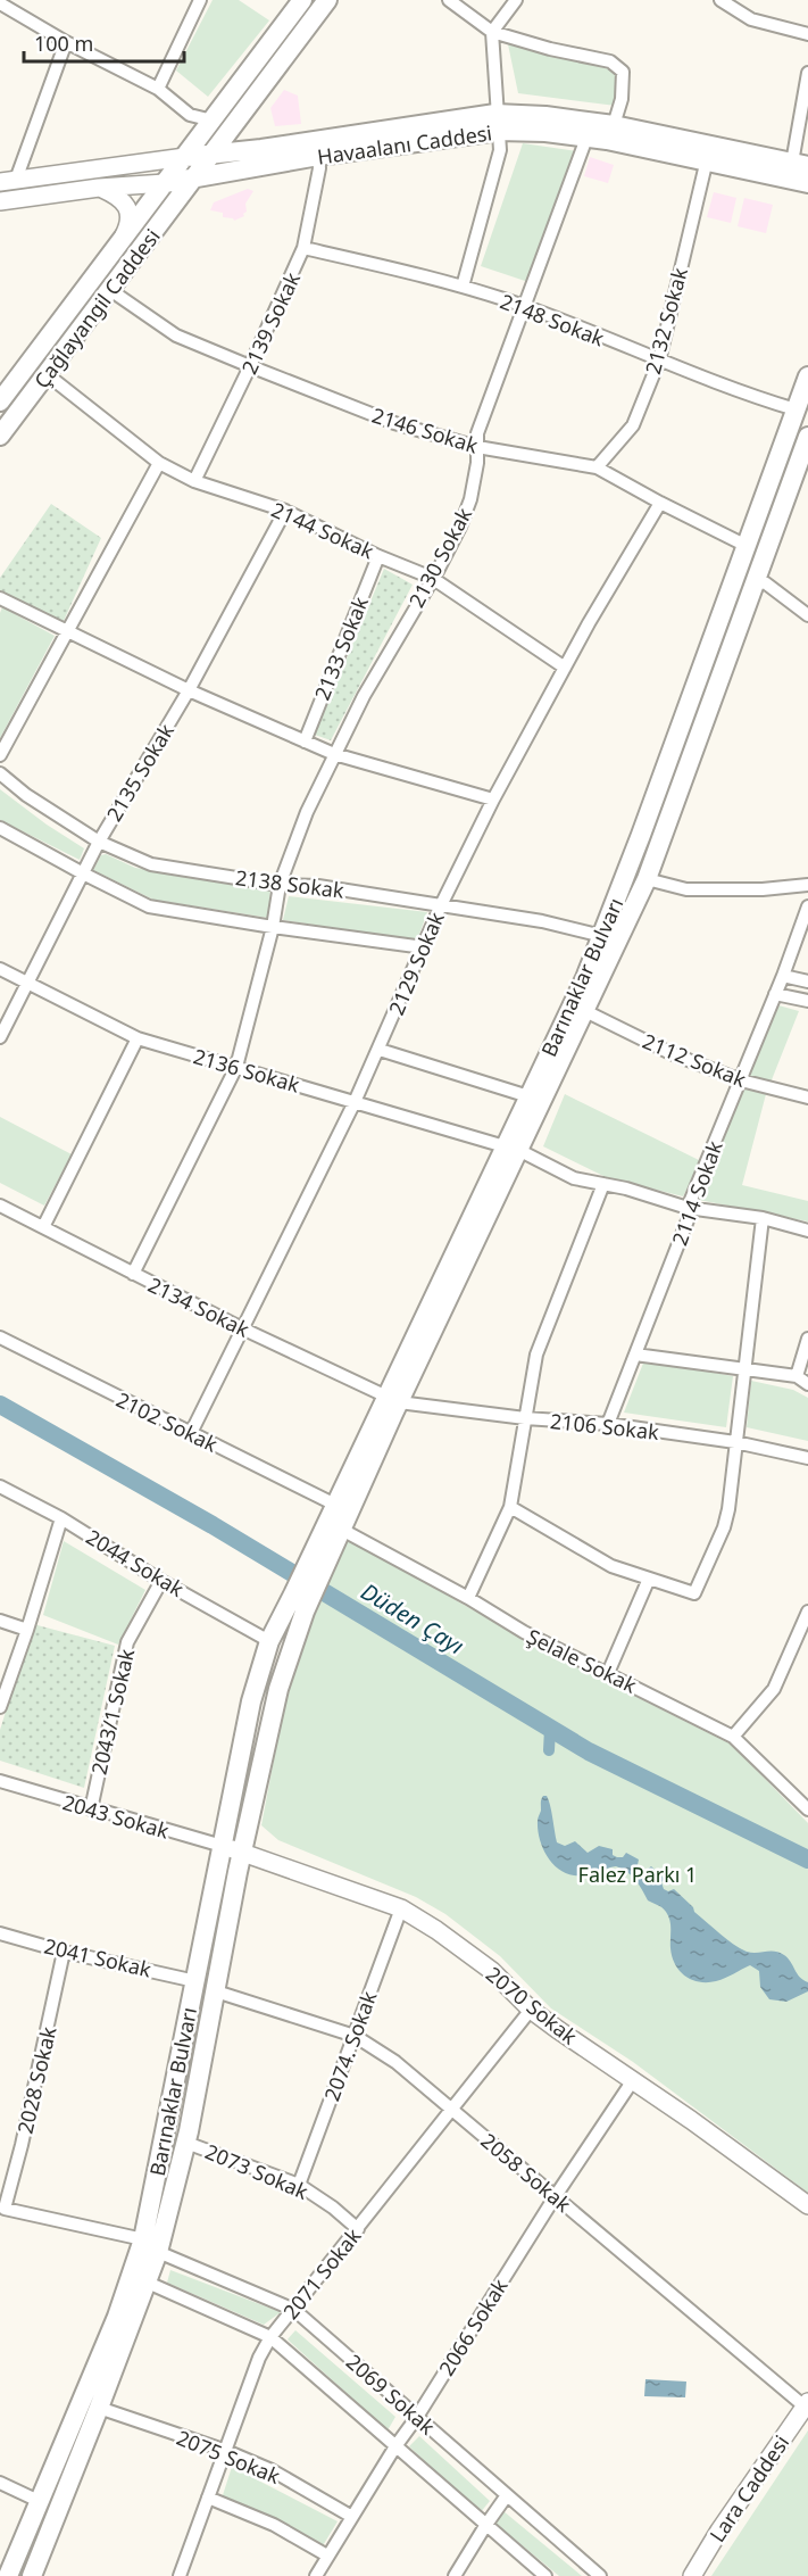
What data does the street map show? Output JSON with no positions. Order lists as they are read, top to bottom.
{
  "streets": {
    "main road": ["Havaalanı Caddesi", "Çağlayangil Caddesi", "Barınaklar Bulvarı"],
    "street": [
      "2148 Sokak",
      "2132 Sokak",
      "2139 Sokak",
      "2146 Sokak",
      "2144 Sokak",
      "2130 Sokak",
      "2133 Sokak",
      "2135 Sokak",
      "2138 Sokak",
      "2129 Sokak",
      "2112 Sokak",
      "2136 Sokak",
      "2114 Sokak",
      "2134 Sokak",
      "2102 Sokak",
      "2106 Sokak",
      "2044 Sokak",
      "Şelale Sokak",
      "2043/1 Sokak",
      "2043 Sokak",
      "2041 Sokak",
      "2070 Sokak",
      "2074. Sokak",
      "2028 Sokak",
      "2073 Sokak",
      "2058 Sokak",
      "2071 Sokak",
      "2066 Sokak",
      "2069 Sokak",
      "2075 Sokak",
      "Lara Caddesi"
    ]
  },
  "crossings": [
    ["Havaalanı Caddesi", "Çağlayangil Caddesi"],
    ["Havaalanı Caddesi", "2132 Sokak"],
    ["Havaalanı Caddesi", "2139 Sokak"],
    ["Havaalanı Caddesi", "2130 Sokak"],
    ["Çağlayangil Caddesi", "2146 Sokak"],
    ["Çağlayangil Caddesi", "2144 Sokak"],
    ["2148 Sokak", "2132 Sokak"],
    ["2148 Sokak", "2139 Sokak"],
    ["2148 Sokak", "2130 Sokak"],
    ["2148 Sokak", "Barınaklar Bulvarı"],
    ["2132 Sokak", "2146 Sokak"],
    ["2139 Sokak", "2146 Sokak"],
    ["2139 Sokak", "2144 Sokak"],
    ["2146 Sokak", "2130 Sokak"],
    ["2146 Sokak", "2129 Sokak"],
    ["2146 Sokak", "Barınaklar Bulvarı"],
    ["2144 Sokak", "2130 Sokak"],
    ["2144 Sokak", "2133 Sokak"],
    ["2144 Sokak", "2135 Sokak"],
    ["2144 Sokak", "2129 Sokak"],
    ["2130 Sokak", "2138 Sokak"],
    ["2130 Sokak", "2136 Sokak"],
    ["2130 Sokak", "2134 Sokak"],
    ["2135 Sokak", "2138 Sokak"],
    ["2135 Sokak", "2136 Sokak"],
    ["2138 Sokak", "2129 Sokak"],
    ["2138 Sokak", "Barınaklar Bulvarı"],
    ["2129 Sokak", "2136 Sokak"],
    ["2129 Sokak", "2134 Sokak"],
    ["2129 Sokak", "2102 Sokak"],
    ["Barınaklar Bulvarı", "2112 Sokak"],
    ["Barınaklar Bulvarı", "2136 Sokak"],
    ["Barınaklar Bulvarı", "2134 Sokak"],
    ["Barınaklar Bulvarı", "2102 Sokak"],
    ["Barınaklar Bulvarı", "2106 Sokak"],
    ["Barınaklar Bulvarı", "2044 Sokak"],
    ["Barınaklar Bulvarı", "2043 Sokak"],
    ["Barınaklar Bulvarı", "2041 Sokak"],
    ["Barınaklar Bulvarı", "2070 Sokak"],
    ["Barınaklar Bulvarı", "2073 Sokak"],
    ["Barınaklar Bulvarı", "2058 Sokak"],
    ["Barınaklar Bulvarı", "2069 Sokak"],
    ["Barınaklar Bulvarı", "2075 Sokak"],
    ["2112 Sokak", "2114 Sokak"],
    ["2136 Sokak", "2114 Sokak"],
    ["2114 Sokak", "2106 Sokak"],
    ["2134 Sokak", "2106 Sokak"],
    ["2044 Sokak", "2043/1 Sokak"],
    ["2043/1 Sokak", "2043 Sokak"],
    ["2043 Sokak", "2070 Sokak"],
    ["2041 Sokak", "2028 Sokak"],
    ["2070 Sokak", "2074. Sokak"],
    ["2070 Sokak", "2071 Sokak"],
    ["2070 Sokak", "2066 Sokak"],
    ["2074. Sokak", "2073 Sokak"],
    ["2074. Sokak", "2058 Sokak"],
    ["2028 Sokak", "2069 Sokak"],
    ["2073 Sokak", "2071 Sokak"],
    ["2058 Sokak", "2071 Sokak"],
    ["2058 Sokak", "2066 Sokak"],
    ["2058 Sokak", "Lara Caddesi"],
    ["2071 Sokak", "2069 Sokak"],
    ["2071 Sokak", "2075 Sokak"],
    ["2066 Sokak", "2069 Sokak"],
    ["2066 Sokak", "2075 Sokak"]
  ],
  "water": ["Düden Çayı"],
  "parks": ["Falez Parkı 1"],
  "scale_bar": "100 m"
}
